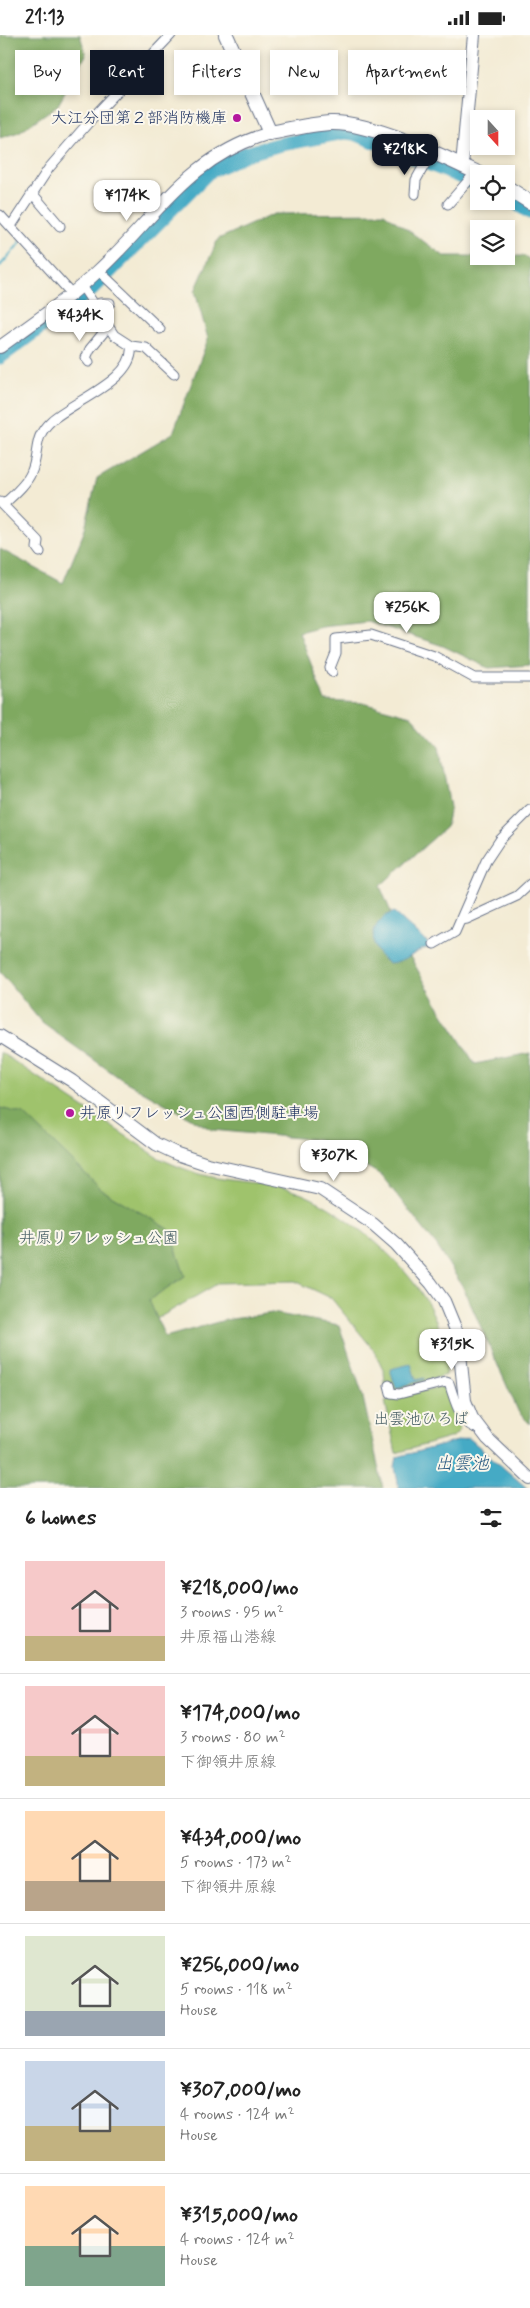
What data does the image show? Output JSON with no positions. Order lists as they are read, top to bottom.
{
  "water": ["出雲池"],
  "parks": ["井原リフレッシュ公園", "出雲池ひろば"],
  "places": ["大江分団第２部消防機庫", "井原リフレッシュ公園西側駐車場"],
  "north": "bottom",
  "page": {
    "status": "21:13",
    "chip": [
      "Buy",
      "Rent",
      "Filters",
      "New",
      "Apartment"
    ],
    "price": [
      "¥218K",
      "¥174K",
      "¥434K",
      "¥256K",
      "¥307K",
      "¥315K"
    ],
    "heading": "6 homes",
    "list": [
      {
        "name": "¥218,000/mo",
        "note": "3 rooms · 95 m² · 井原福山港線"
      },
      {
        "name": "¥174,000/mo",
        "note": "3 rooms · 80 m² · 下御領井原線"
      },
      {
        "name": "¥434,000/mo",
        "note": "5 rooms · 173 m² · 下御領井原線"
      },
      {
        "name": "¥256,000/mo",
        "note": "5 rooms · 118 m² · House"
      },
      {
        "name": "¥307,000/mo",
        "note": "4 rooms · 124 m² · House"
      },
      {
        "name": "¥315,000/mo",
        "note": "4 rooms · 124 m² · House"
      }
    ]
  }
}
